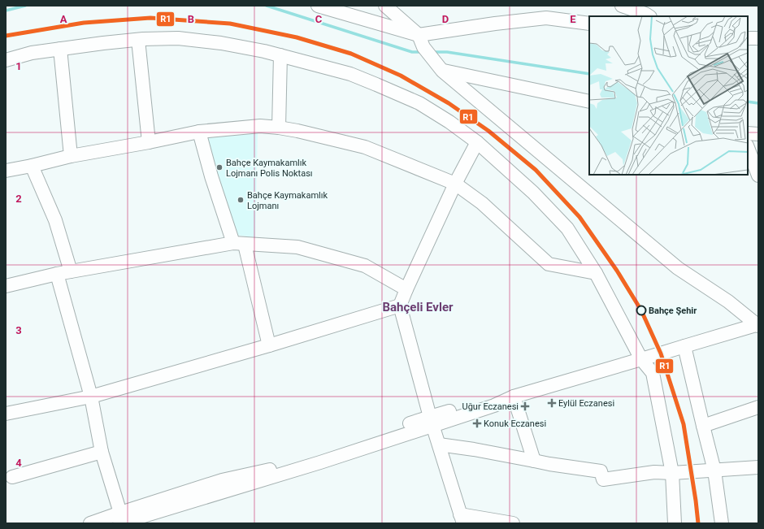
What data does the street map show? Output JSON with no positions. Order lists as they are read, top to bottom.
{
  "districts": ["Bahçeli Evler"],
  "places": {
    "other": ["Bahçe Kaymakamlık Lojmanı Polis Noktası", "Bahçe Kaymakamlık Lojmanı", "Bahçe Şehir"],
    "health": ["Eylül Eczanesi", "Uğur Eczanesi", "Konuk Eczanesi"]
  },
  "lines": ["transit line R1"],
  "grid": {
    "columns": [
      "A",
      "B",
      "C",
      "D",
      "E"
    ],
    "rows": [
      "1",
      "2",
      "3",
      "4"
    ]
  }
}
